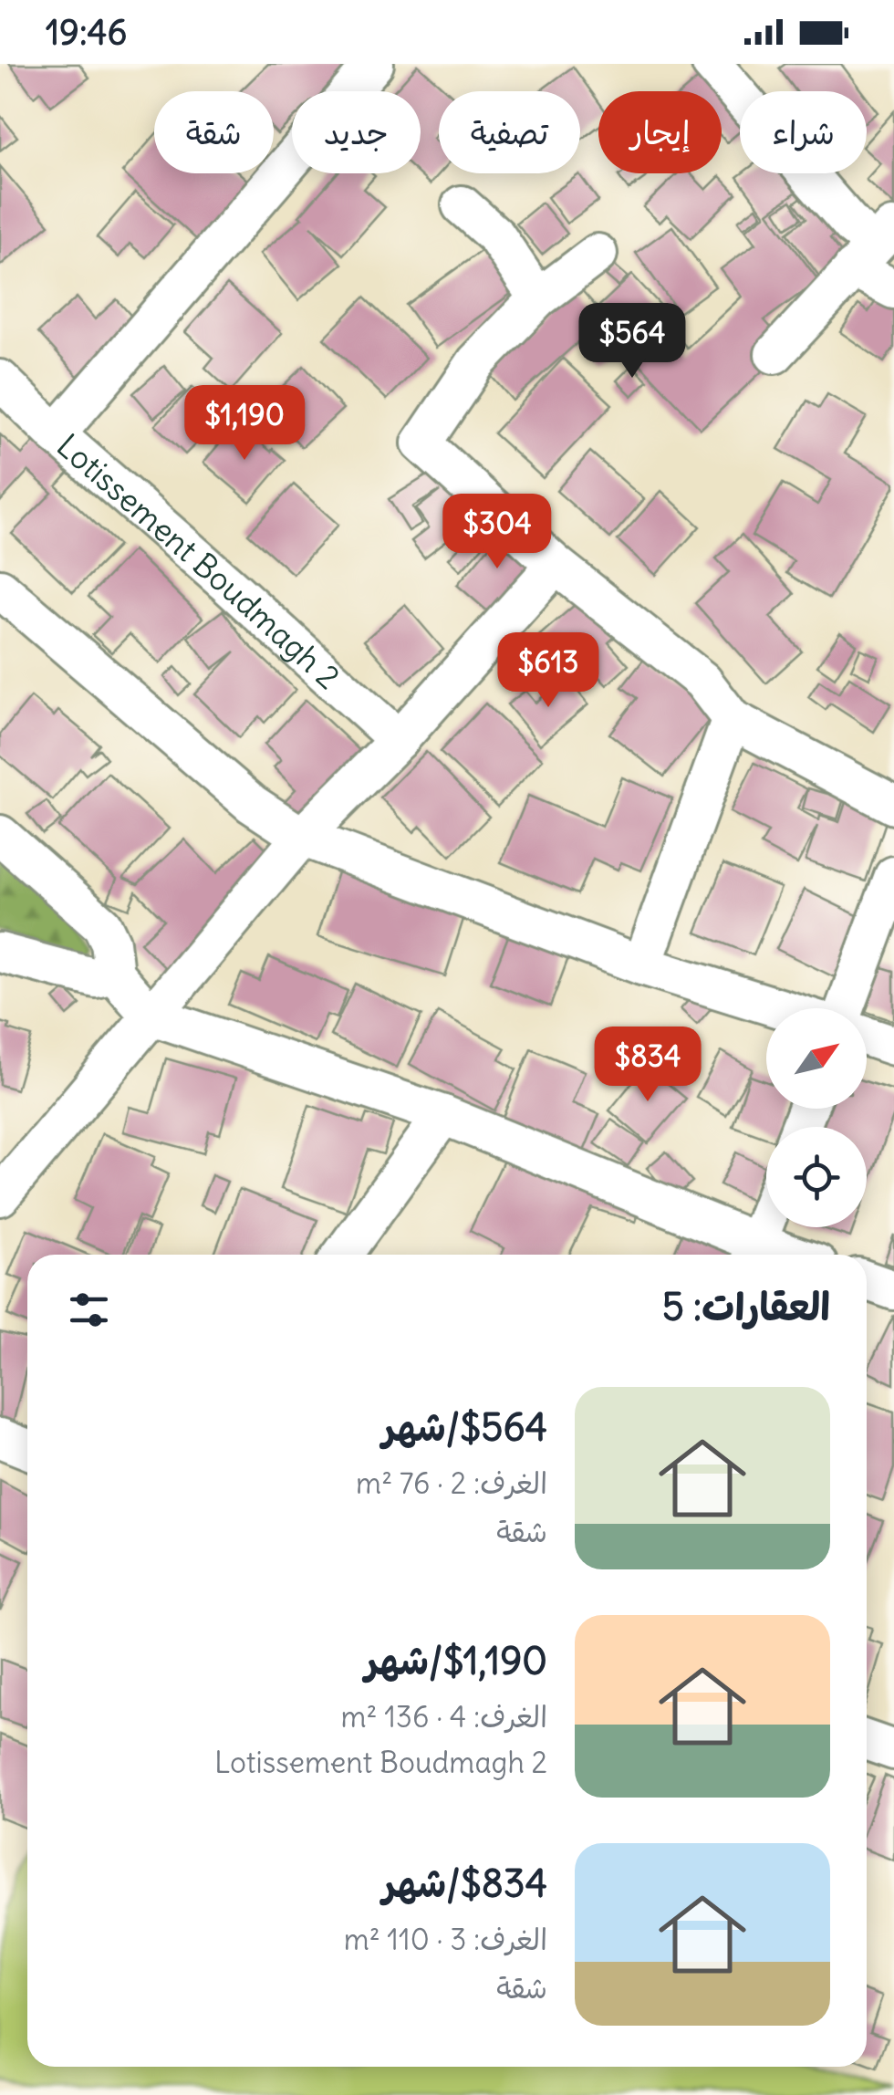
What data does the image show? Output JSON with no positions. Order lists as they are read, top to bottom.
{
  "streets": {
    "street": ["Lotissement Boudmagh 2"]
  },
  "north": "top right",
  "page": {
    "status": "19:46",
    "chip": [
      "شراء",
      "إيجار",
      "تصفية",
      "جديد",
      "شقة"
    ],
    "price": [
      "$564",
      "$1,190",
      "$304",
      "$613",
      "$834"
    ],
    "heading": "العقارات: 5",
    "list": [
      {
        "name": "$564/شهر",
        "note": "الغرف: 2 · 76 m² · شقة"
      },
      {
        "name": "$1,190/شهر",
        "note": "الغرف: 4 · 136 m² · Lotissement Boudmagh 2"
      },
      {
        "name": "$834/شهر",
        "note": "الغرف: 3 · 110 m² · شقة"
      }
    ]
  }
}
